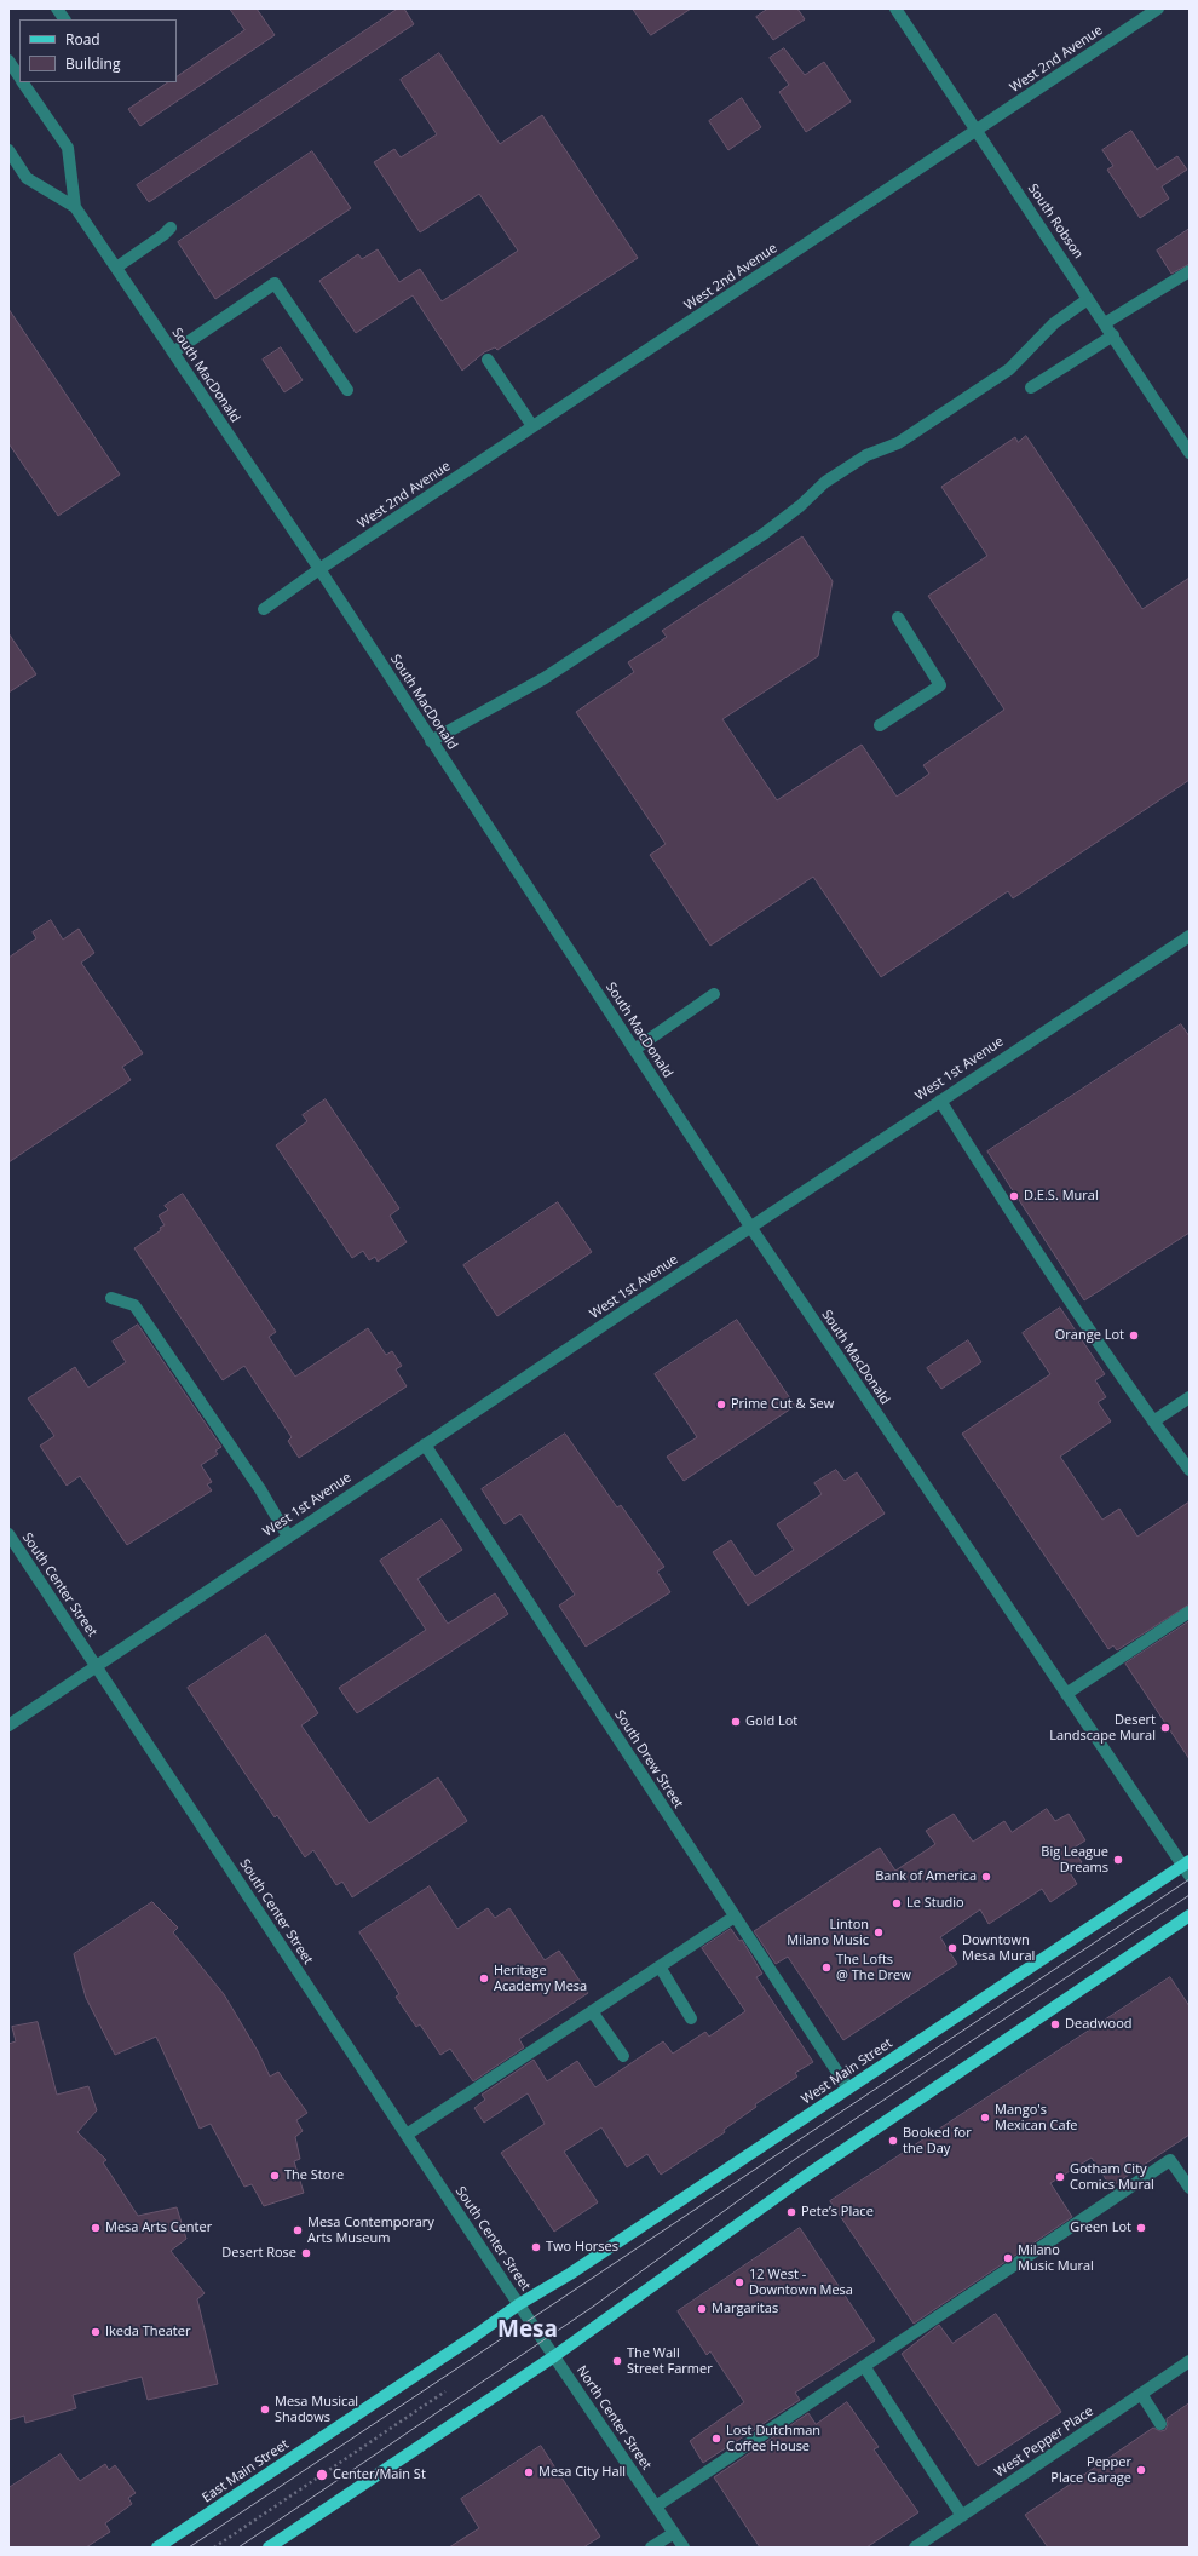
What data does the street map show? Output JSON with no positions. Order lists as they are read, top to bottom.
{
  "streets": {
    "main road": ["West Main Street", "East Main Street"],
    "street": [
      "West 2nd Avenue",
      "South Robson",
      "South MacDonald",
      "West 1st Avenue",
      "South Center Street",
      "South Drew Street",
      "North Center Street",
      "West Pepper Place"
    ]
  },
  "crossings": [
    ["West 2nd Avenue", "South Robson"],
    ["West 2nd Avenue", "South MacDonald"],
    ["South MacDonald", "West 1st Avenue"],
    ["South MacDonald", "West Main Street"],
    ["West 1st Avenue", "South Center Street"],
    ["West 1st Avenue", "South Drew Street"],
    ["South Center Street", "West Main Street"],
    ["South Center Street", "North Center Street"],
    ["South Center Street", "East Main Street"],
    ["South Drew Street", "West Main Street"],
    ["West Main Street", "North Center Street"],
    ["West Main Street", "East Main Street"],
    ["North Center Street", "East Main Street"]
  ],
  "districts": ["Mesa"],
  "places": [
    "D.E.S. Mural",
    "Orange Lot",
    "Prime Cut & Sew",
    "Gold Lot",
    "Desert Landscape Mural",
    "Big League Dreams",
    "Bank of America",
    "Le Studio",
    "Linton Milano Music",
    "Downtown Mesa Mural",
    "The Lofts @ The Drew",
    "Heritage Academy Mesa",
    "Deadwood",
    "Mango's Mexican Cafe",
    "Booked for the Day",
    "The Store",
    "Gotham City Comics Mural",
    "Pete’s Place",
    "Mesa Arts Center",
    "Green Lot",
    "Mesa Contemporary Arts Museum",
    "Two Horses",
    "Desert Rose",
    "Milano Music Mural",
    "12 West - Downtown Mesa",
    "Margaritas",
    "Ikeda Theater",
    "The Wall Street Farmer",
    "Mesa Musical Shadows",
    "Lost Dutchman Coffee House",
    "Pepper Place Garage",
    "Mesa City Hall",
    "Center/Main St"
  ],
  "legend": ["Road", "Building"]
}
